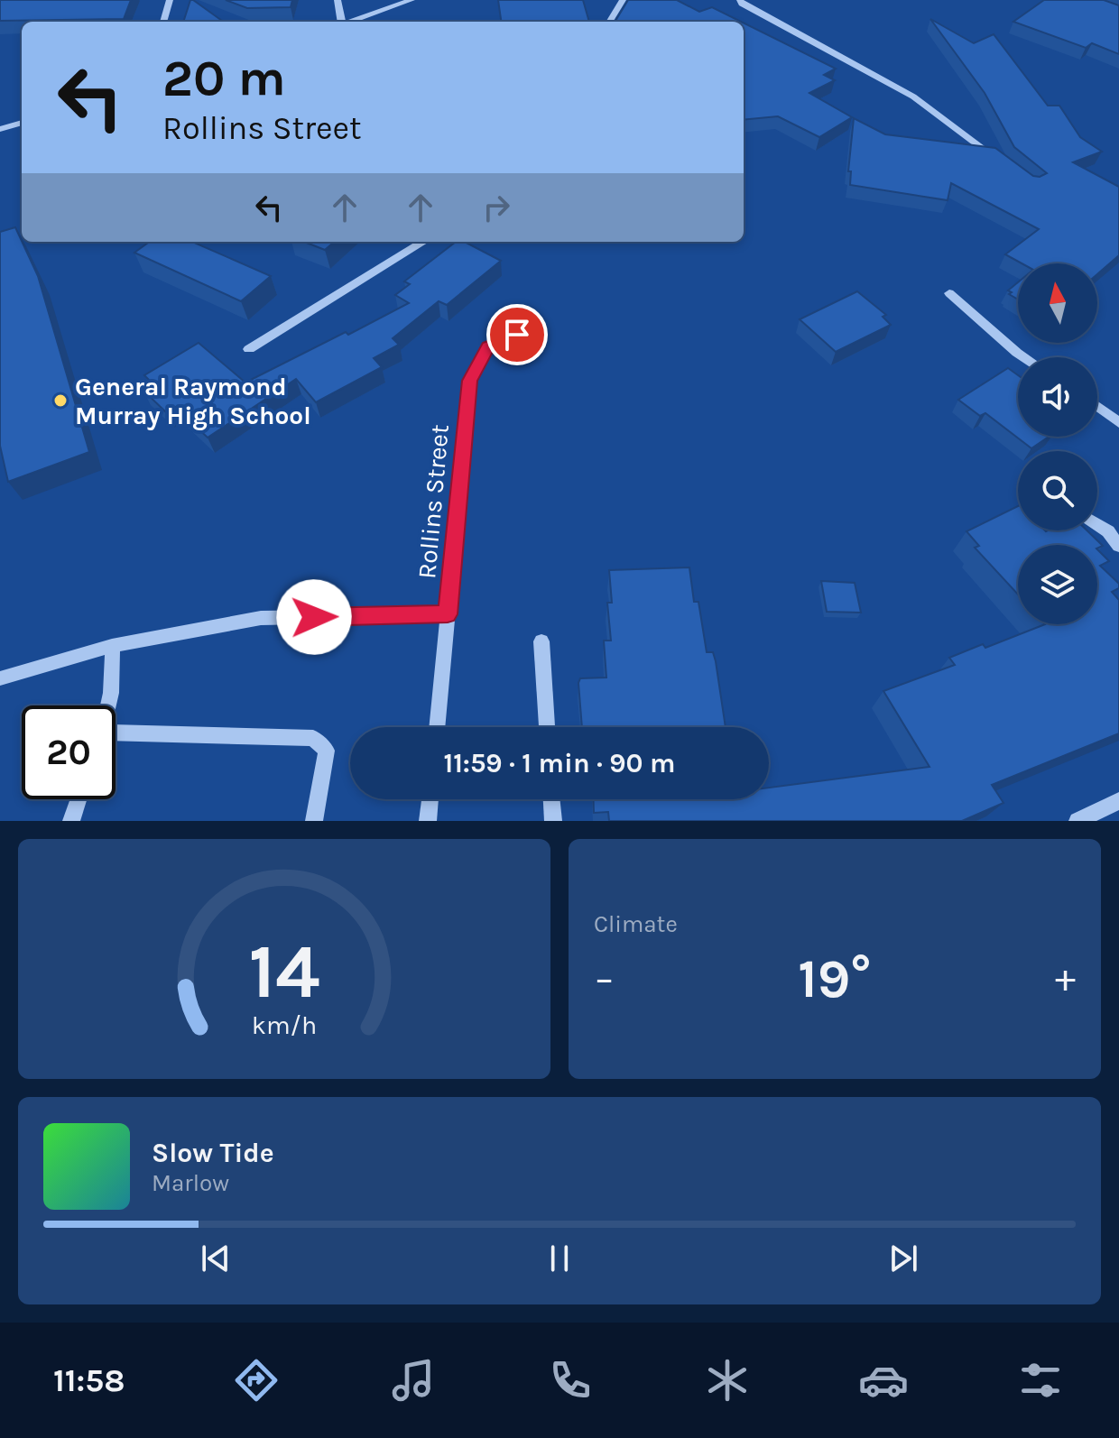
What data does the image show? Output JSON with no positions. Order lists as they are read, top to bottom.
{
  "streets": {
    "street": ["Rollins Street"]
  },
  "places": ["General Raymond Murray High School"],
  "north": "top",
  "page": {
    "turn": ["20 m", "Rollins Street"],
    "limit": "20",
    "trip": "11:59 · 1 min · 90 m",
    "tile": "Climate",
    "heat": ["−", "19°", "+"],
    "song": ["Slow Tide", "Marlow"],
    "tabs": "11:58",
    "gauge": ["14", "km/h"]
  }
}
